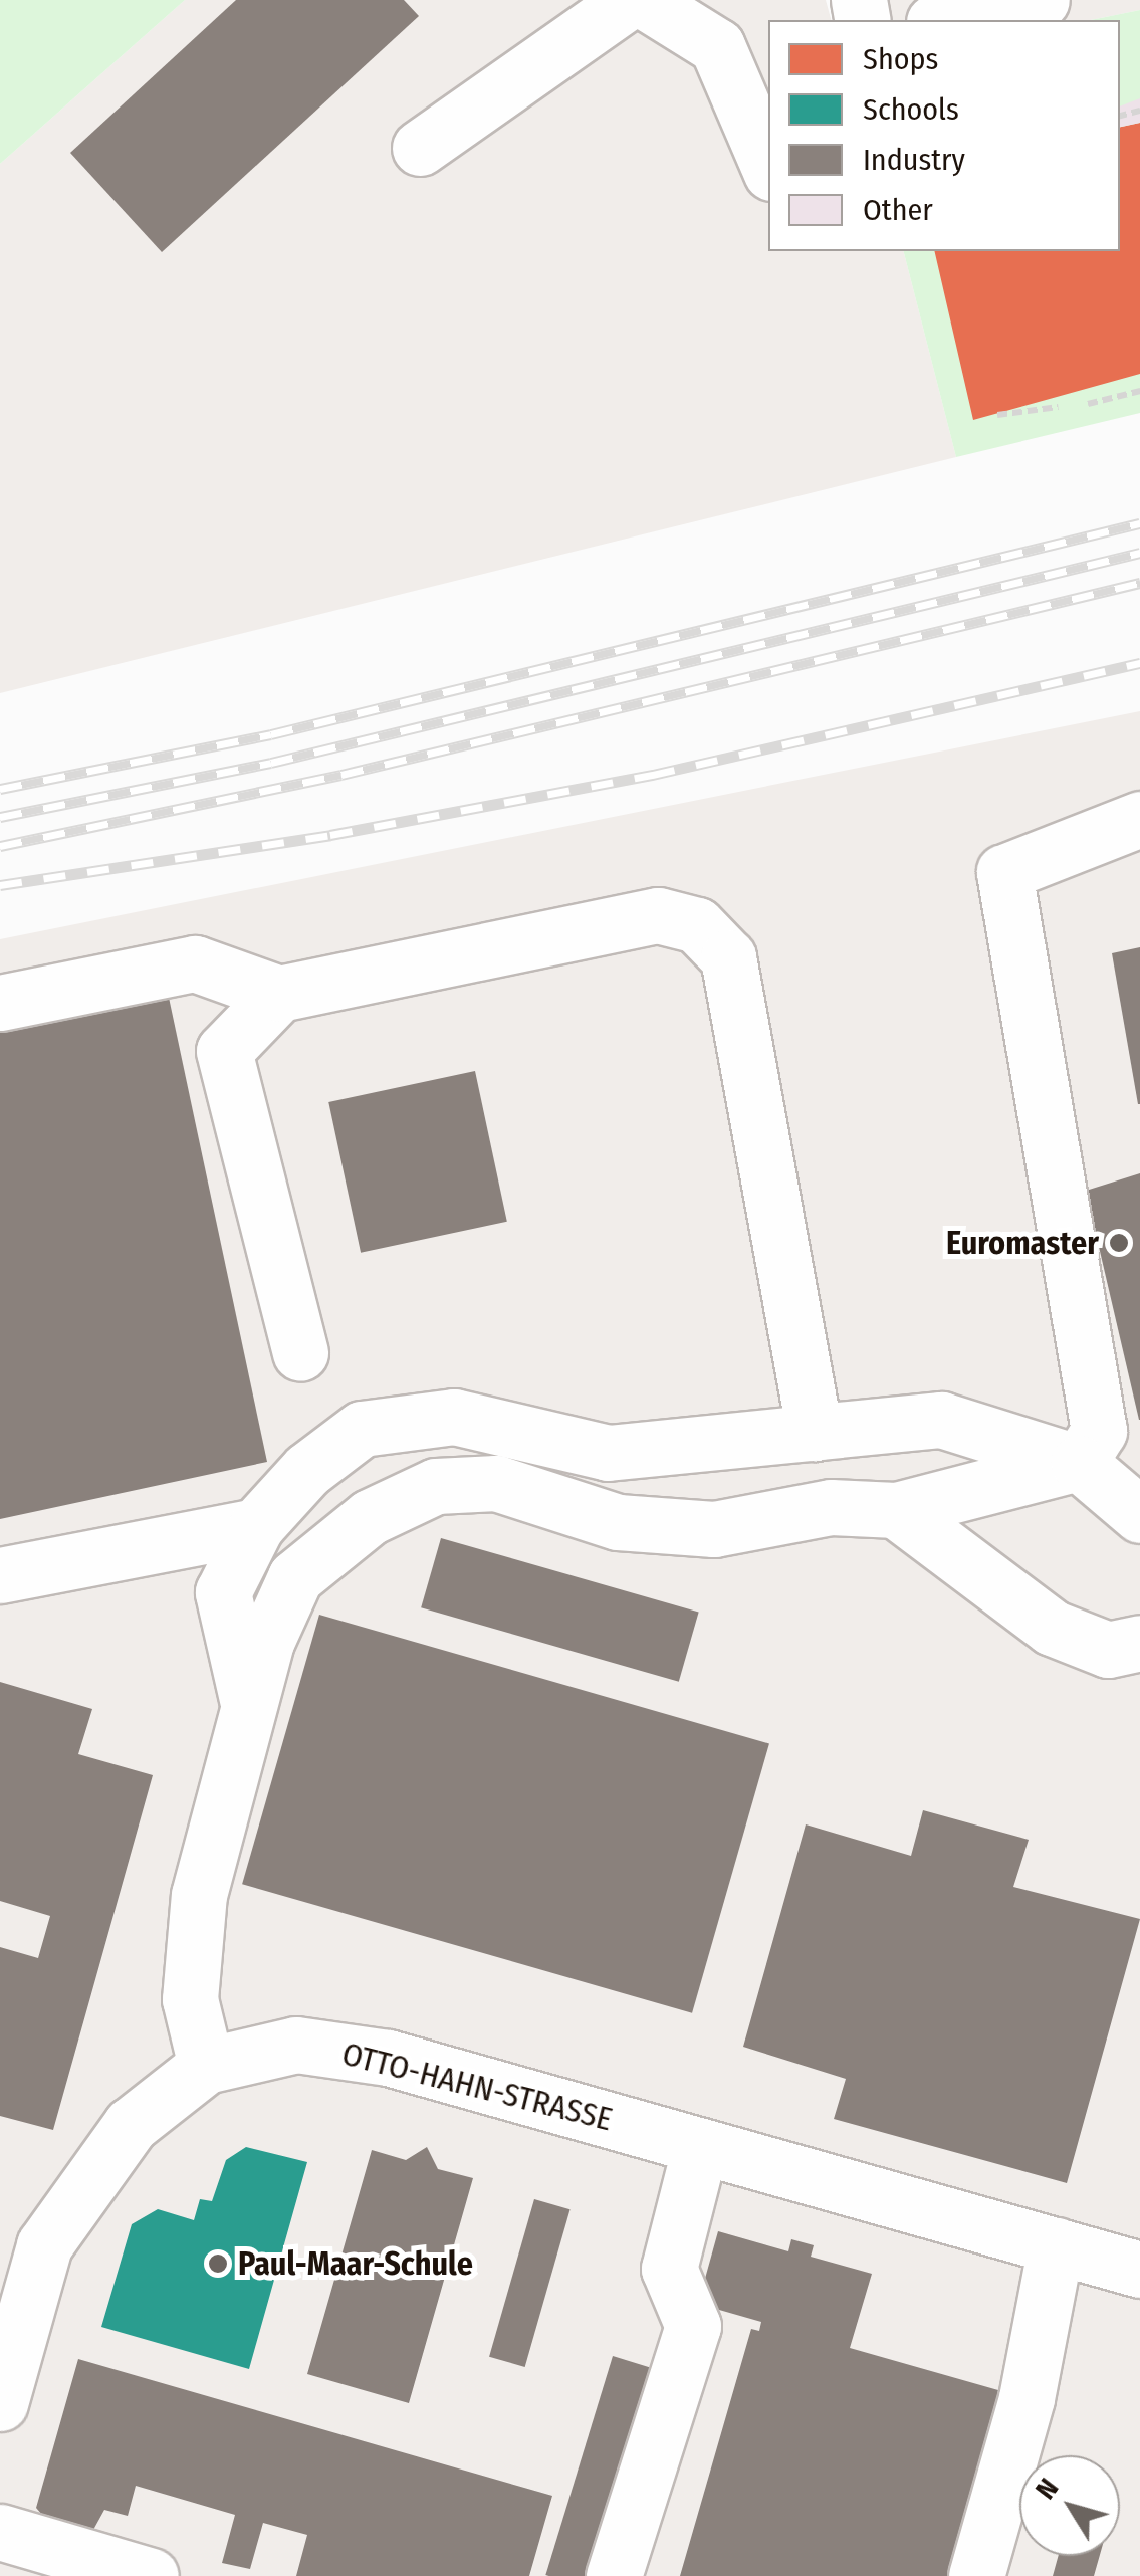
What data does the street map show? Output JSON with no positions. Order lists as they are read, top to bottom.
{
  "streets": {
    "street": ["OTTO-HAHN-STRASSE"]
  },
  "places": ["Euromaster", "Paul-Maar-Schule"],
  "legend": [
    "Shops",
    "Schools",
    "Industry",
    "Other"
  ],
  "north": "top left"
}
